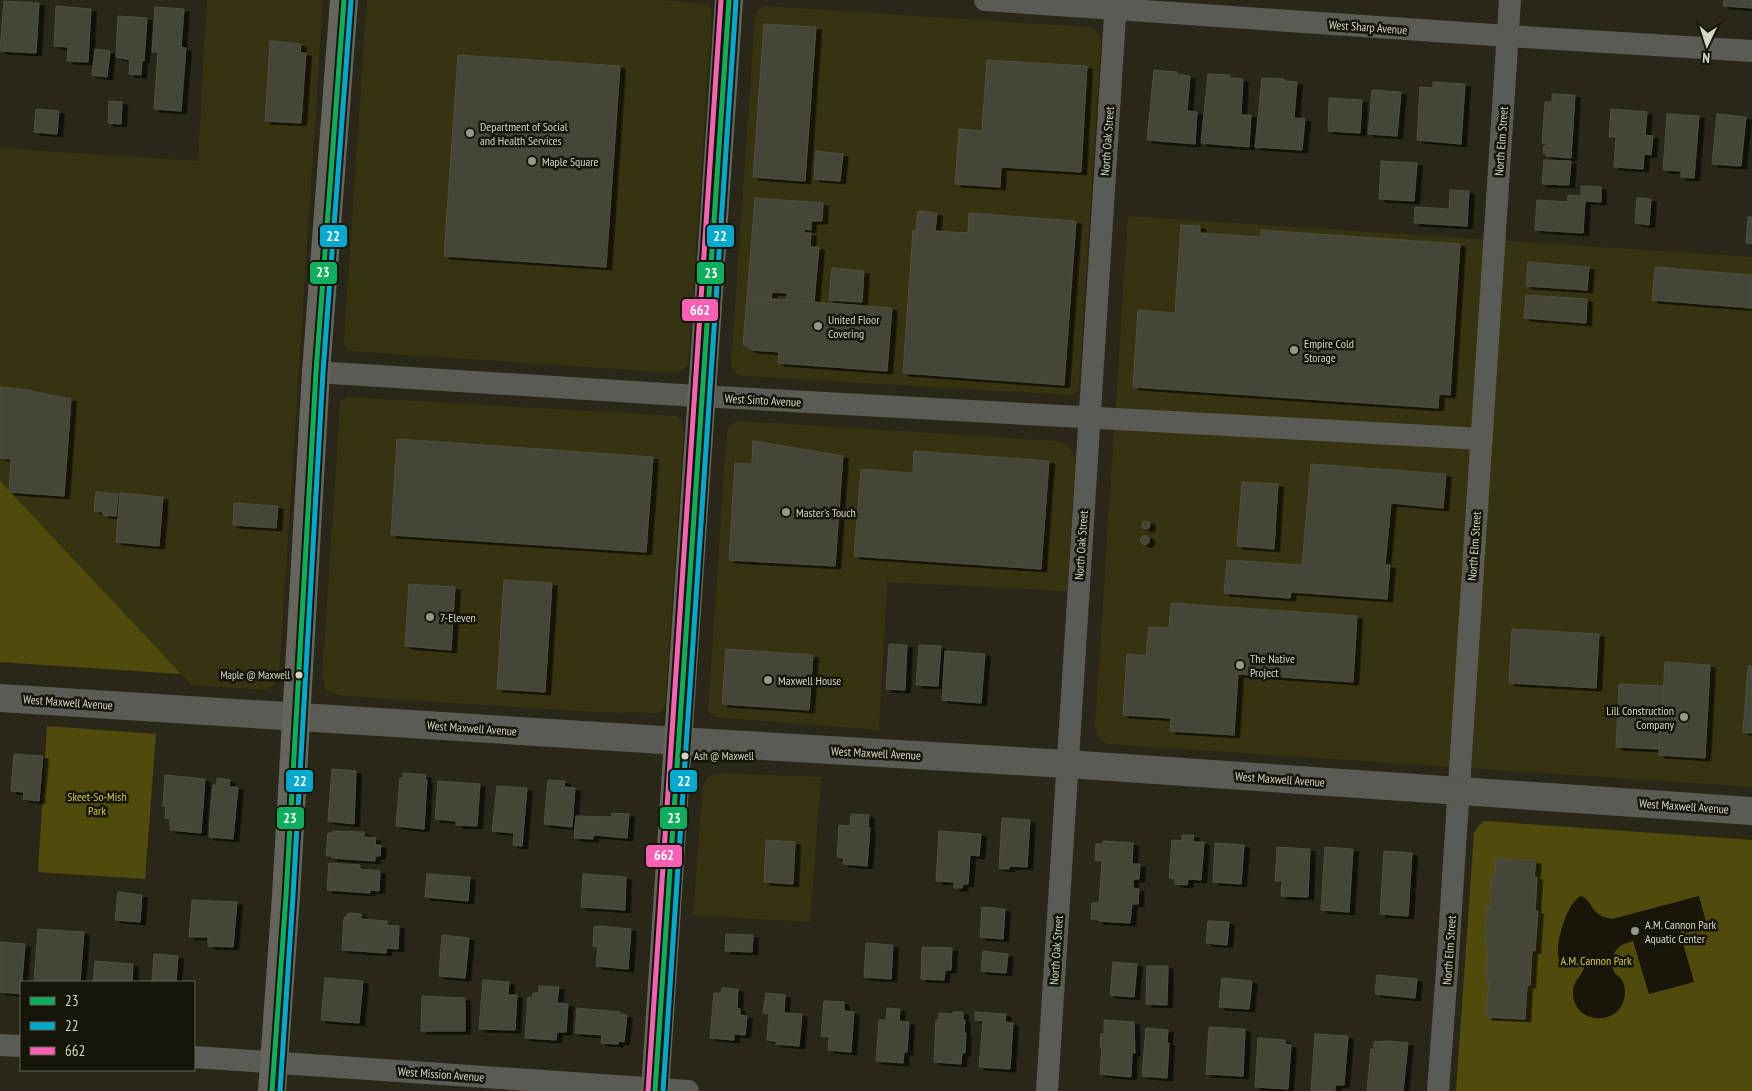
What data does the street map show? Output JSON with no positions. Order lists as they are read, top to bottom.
{
  "streets": {
    "street": [
      "West Sharp Avenue",
      "North Oak Street",
      "North Elm Street",
      "West Sinto Avenue",
      "West Maxwell Avenue",
      "West Mission Avenue"
    ]
  },
  "crossings": [
    ["West Sharp Avenue", "North Oak Street"],
    ["West Sharp Avenue", "North Elm Street"],
    ["North Oak Street", "West Sinto Avenue"],
    ["North Oak Street", "West Maxwell Avenue"],
    ["North Elm Street", "West Sinto Avenue"],
    ["North Elm Street", "West Maxwell Avenue"]
  ],
  "parks": ["Skeet-So-Mish Park", "A.M. Cannon Park"],
  "places": [
    "Department of Social and Health Services",
    "Maple Square",
    "United Floor Covering",
    "Empire Cold Storage",
    "Master's Touch",
    "7-Eleven",
    "The Native Project",
    "Maple @ Maxwell",
    "Maxwell House",
    "Lill Construction Company",
    "Ash @ Maxwell",
    "A.M. Cannon Park Aquatic Center"
  ],
  "lines": ["transit line 23", "transit line 662", "transit line 22"],
  "legend": ["23", "22", "662"],
  "north": "bottom"
}
